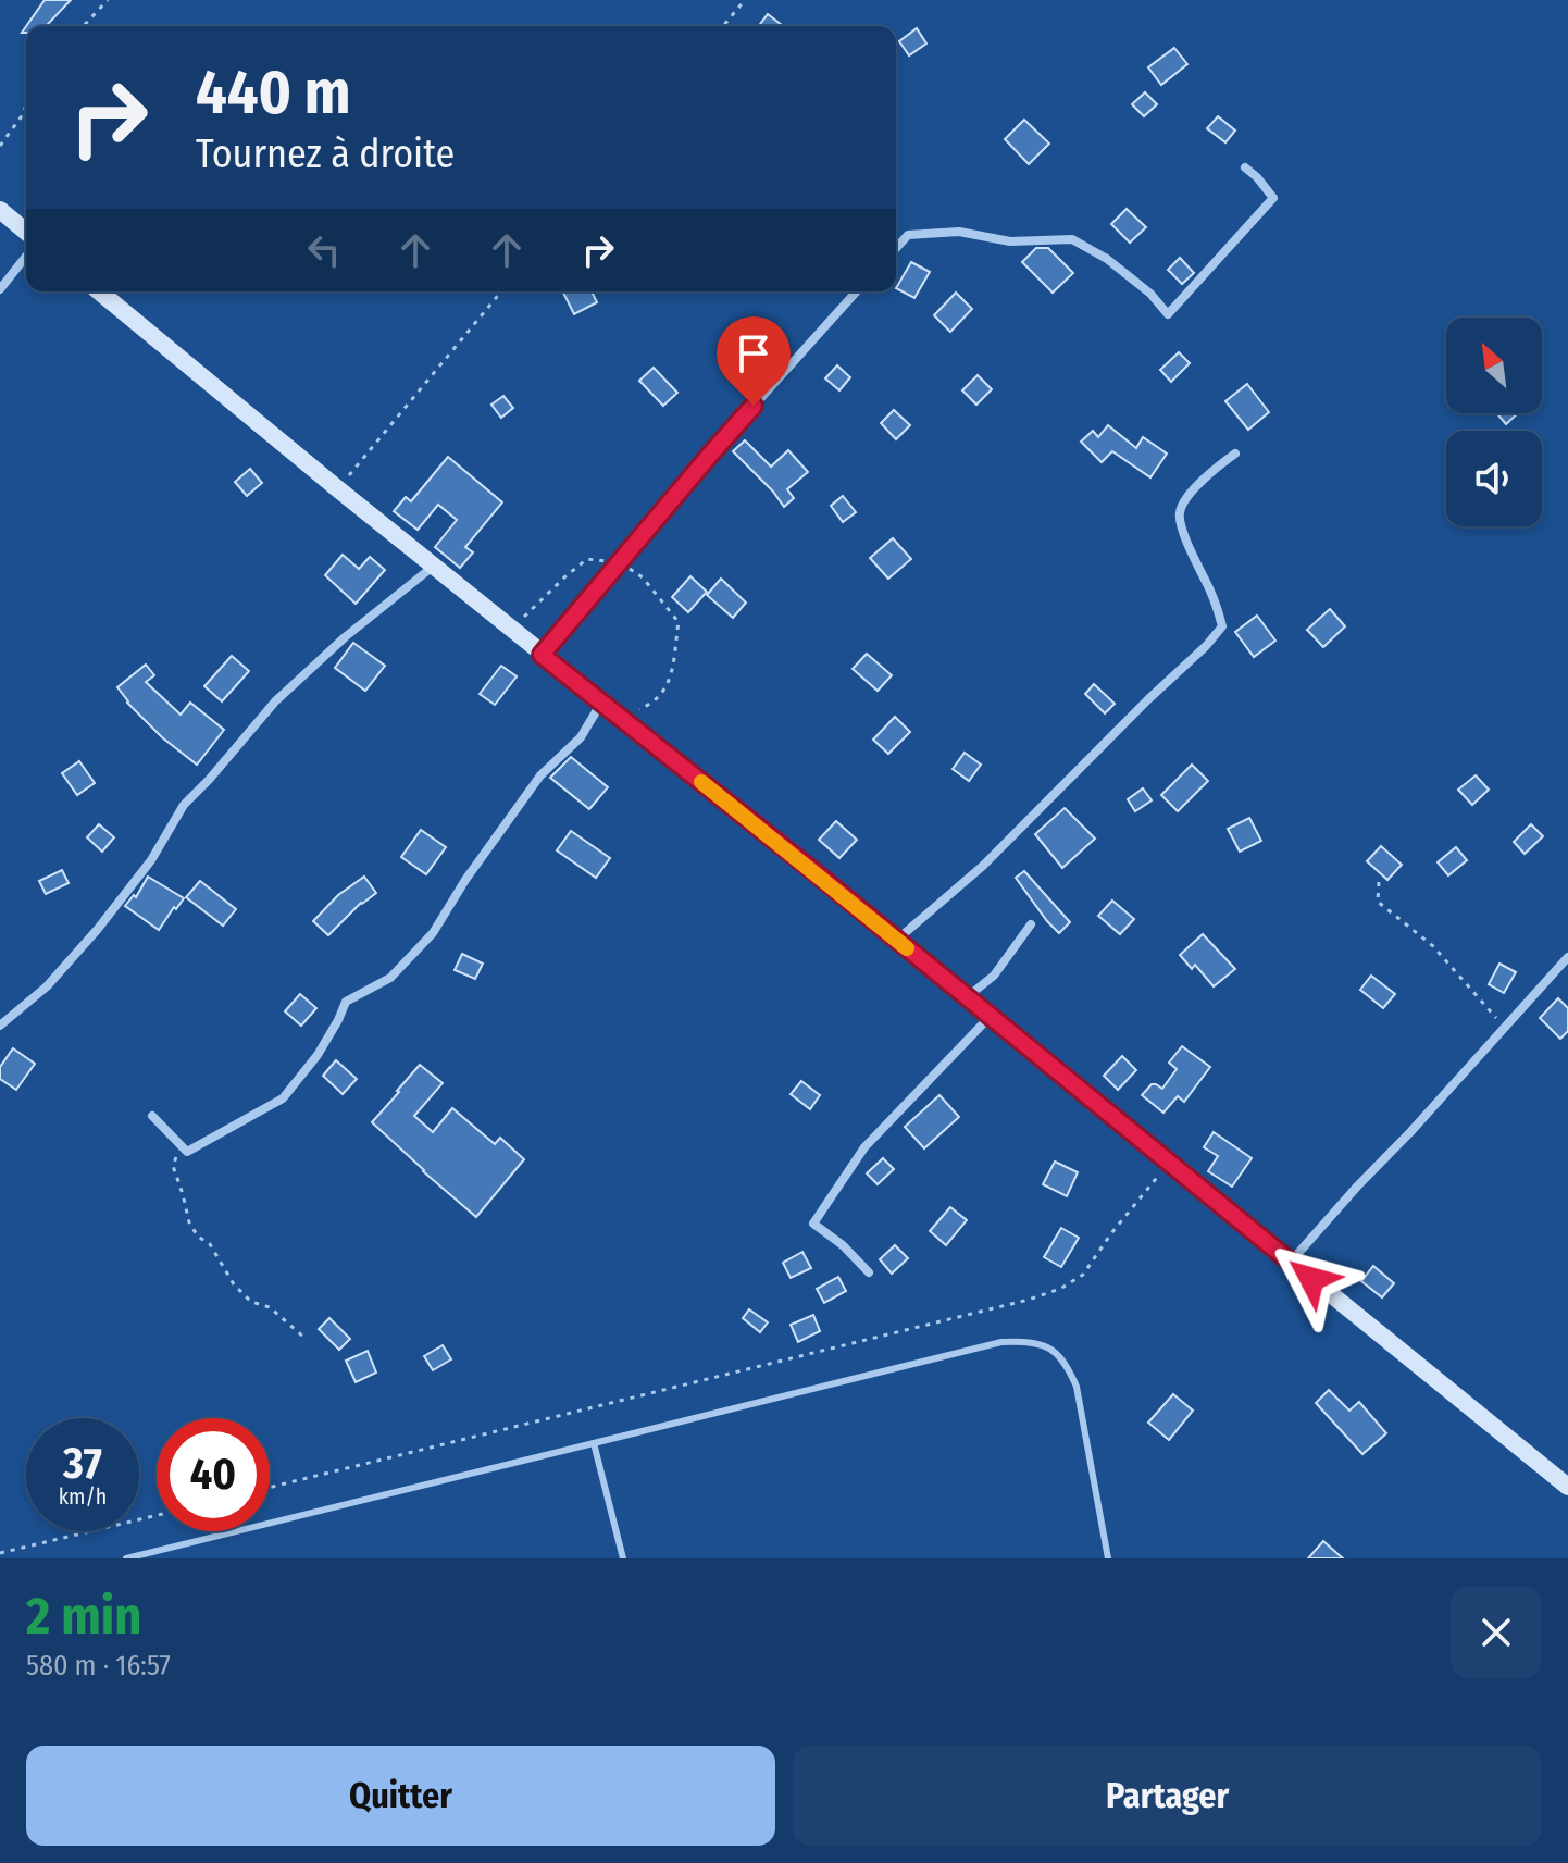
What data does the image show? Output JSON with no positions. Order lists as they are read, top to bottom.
{
  "north": "top left",
  "page": {
    "turn": ["440 m", "Tournez à droite"],
    "speed": "37 km/h",
    "limit": "40",
    "heading": ["2 min", "580 m · 16:57"],
    "buttons": ["Quitter", "Partager"]
  }
}
